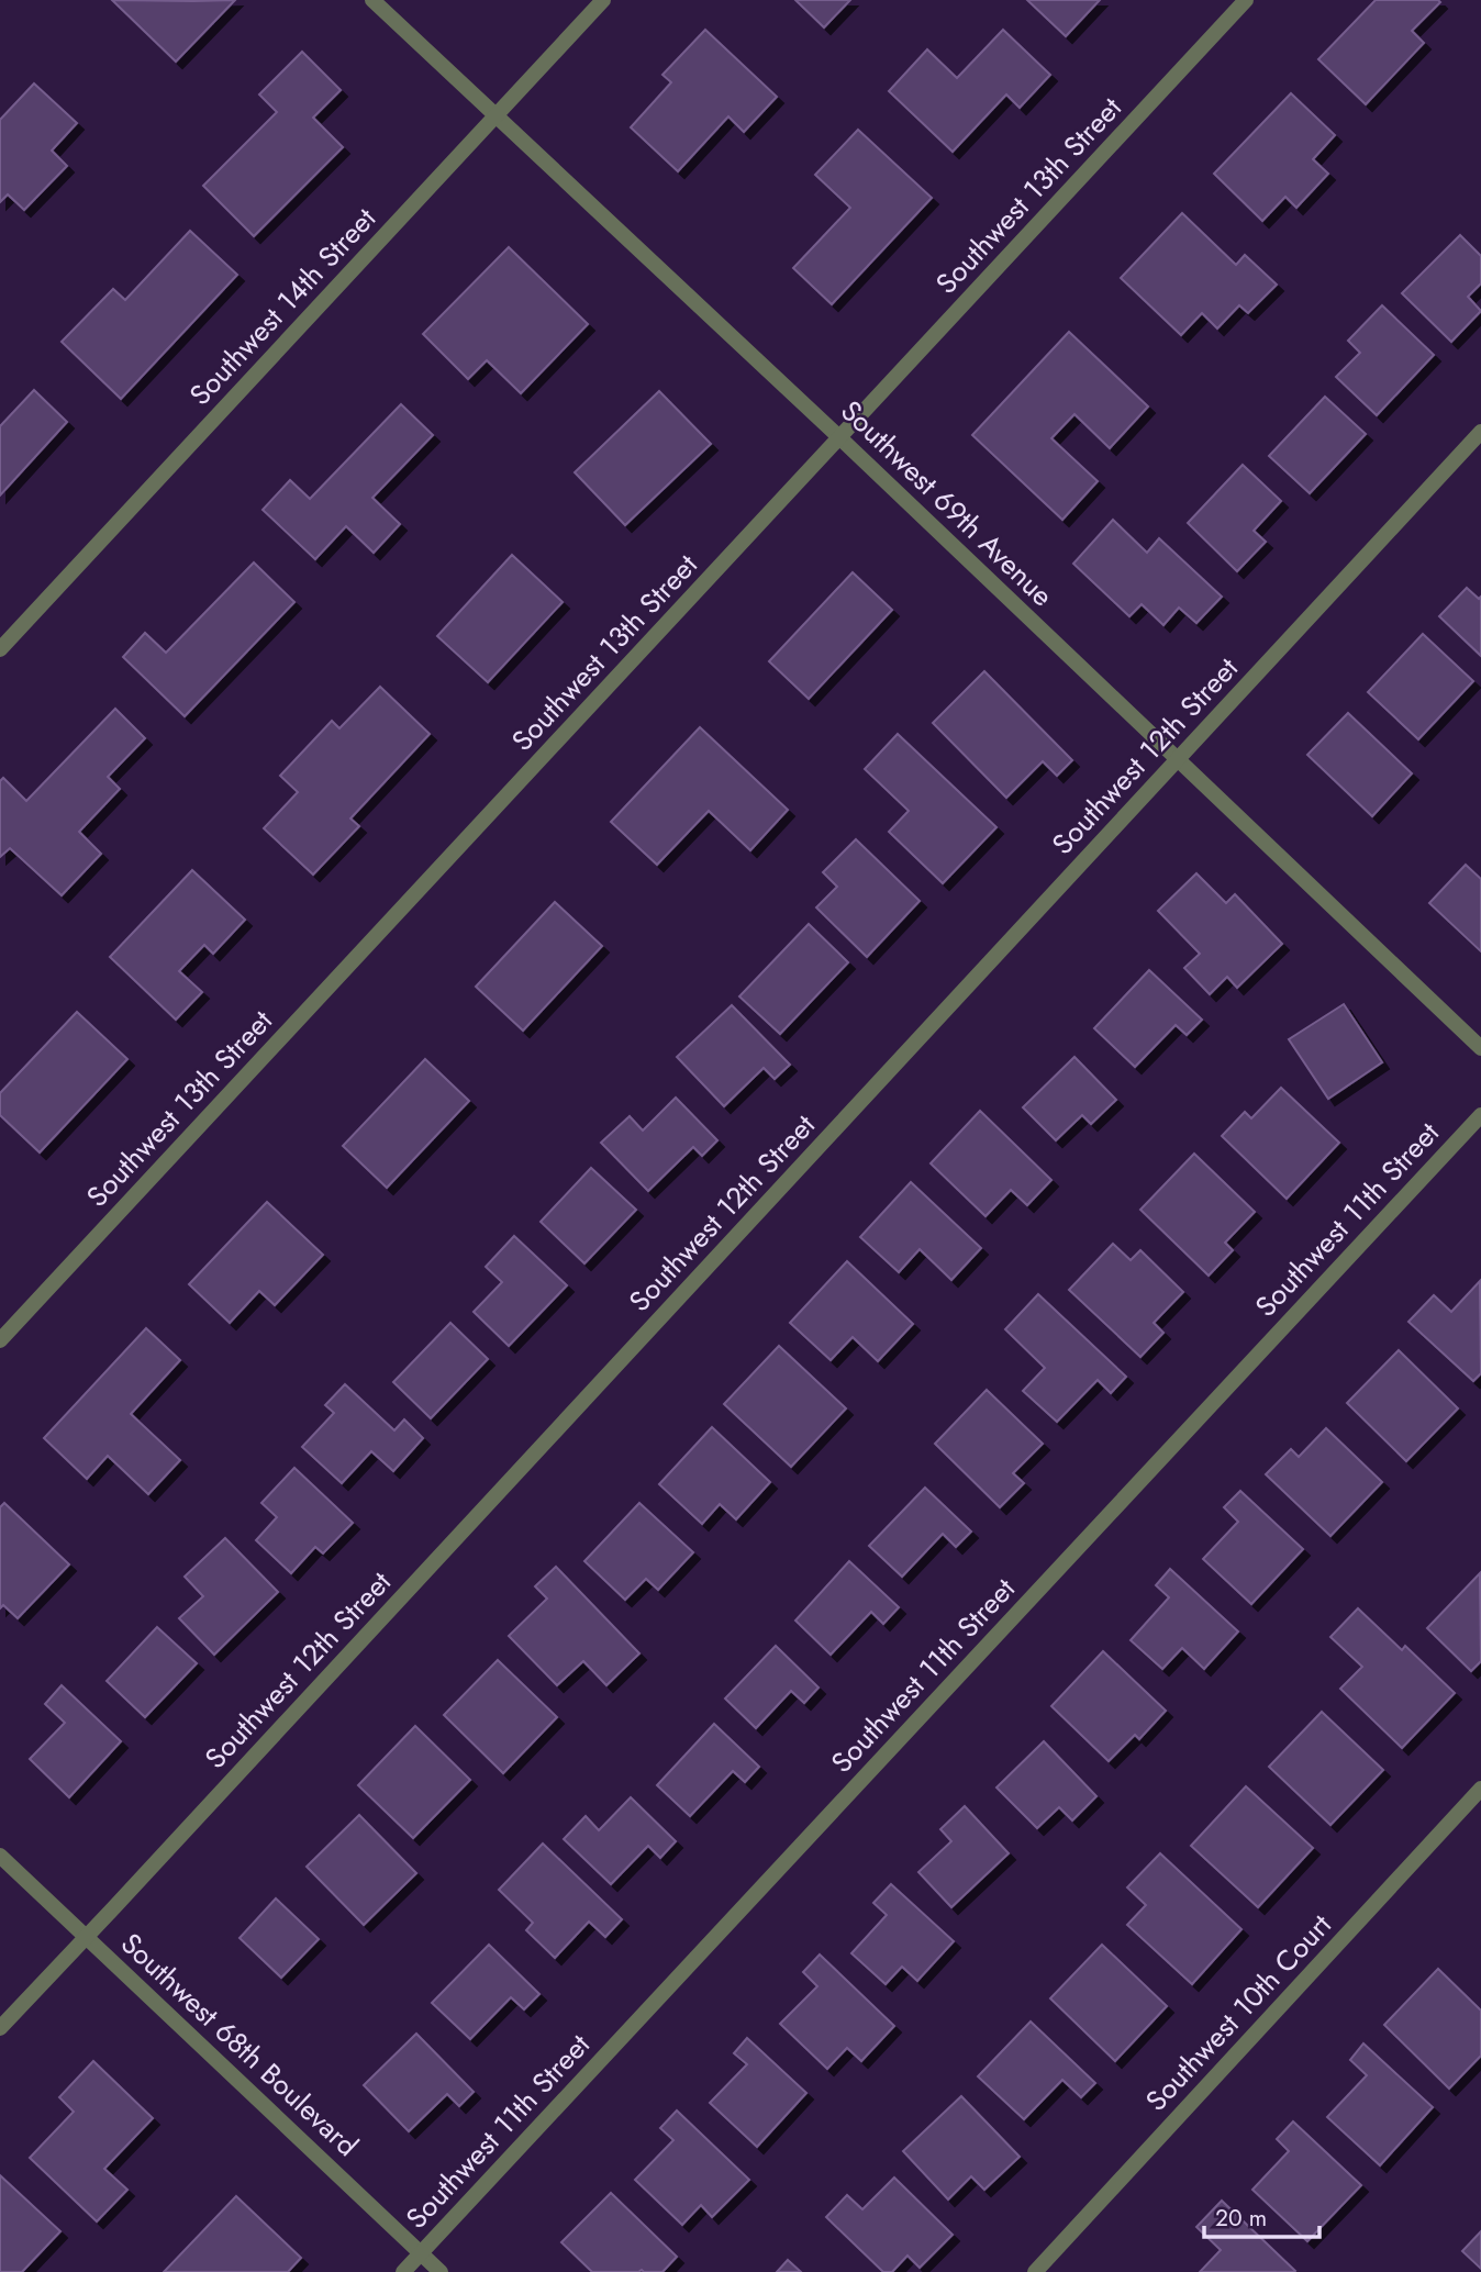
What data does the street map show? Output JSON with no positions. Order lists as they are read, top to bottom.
{
  "streets": {
    "street": [
      "Southwest 13th Street",
      "Southwest 14th Street",
      "Southwest 69th Avenue",
      "Southwest 12th Street",
      "Southwest 11th Street",
      "Southwest 10th Court",
      "Southwest 68th Boulevard"
    ]
  },
  "crossings": [
    ["Southwest 13th Street", "Southwest 69th Avenue"],
    ["Southwest 14th Street", "Southwest 69th Avenue"],
    ["Southwest 69th Avenue", "Southwest 12th Street"],
    ["Southwest 12th Street", "Southwest 68th Boulevard"],
    ["Southwest 11th Street", "Southwest 68th Boulevard"]
  ],
  "scale_bar": "20 m"
}
